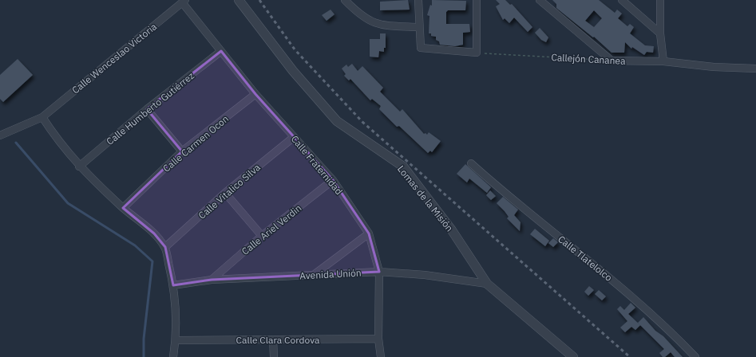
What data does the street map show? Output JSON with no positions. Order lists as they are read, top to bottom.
{
  "streets": {
    "street": [
      "Calle Wenceslao Victoria",
      "Callejón Cananea",
      "Calle Humberto Gutiérrez",
      "Calle Carmen Ocon",
      "Calle Fraternidad",
      "Calle Vitalico Silva",
      "Lomas de la Misión",
      "Calle Ariel Verdin",
      "Calle Tlatelolco",
      "Avenida Unión",
      "Calle Clara Cordova"
    ]
  },
  "crossings": [
    ["Calle Wenceslao Victoria", "Calle Fraternidad"],
    ["Calle Humberto Gutiérrez", "Calle Fraternidad"],
    ["Calle Carmen Ocon", "Calle Fraternidad"],
    ["Calle Fraternidad", "Calle Vitalico Silva"],
    ["Calle Fraternidad", "Calle Ariel Verdin"],
    ["Calle Fraternidad", "Avenida Unión"],
    ["Calle Fraternidad", "Calle Clara Cordova"],
    ["Lomas de la Misión", "Avenida Unión"],
    ["Calle Ariel Verdin", "Avenida Unión"]
  ]
}
